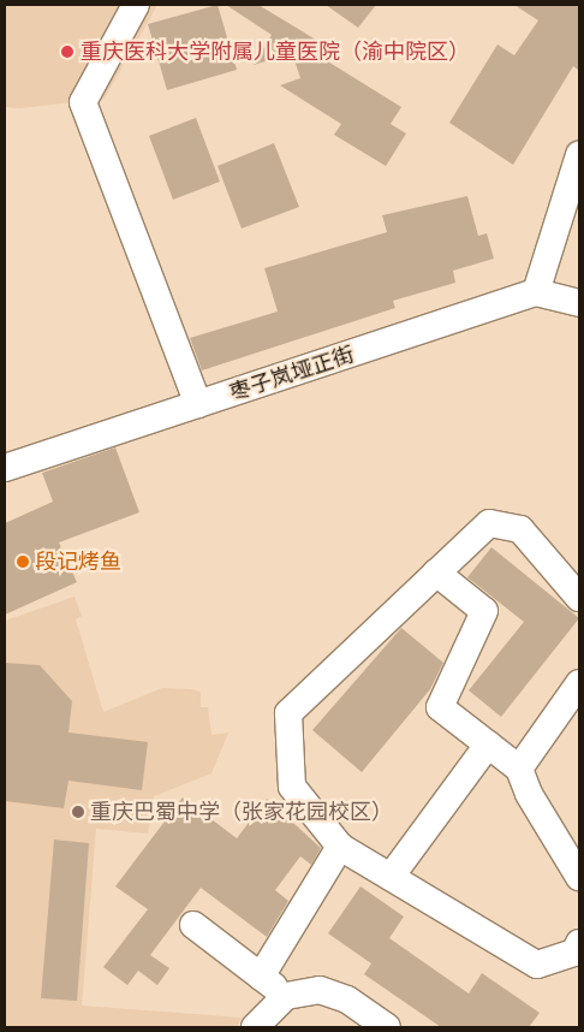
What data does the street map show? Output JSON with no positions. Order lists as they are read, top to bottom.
{
  "streets": {
    "street": ["枣子岚垭正街"]
  },
  "places": ["重庆医科大学附属儿童医院（渝中院区）", "段记烤鱼", "重庆巴蜀中学（张家花园校区）"]
}
